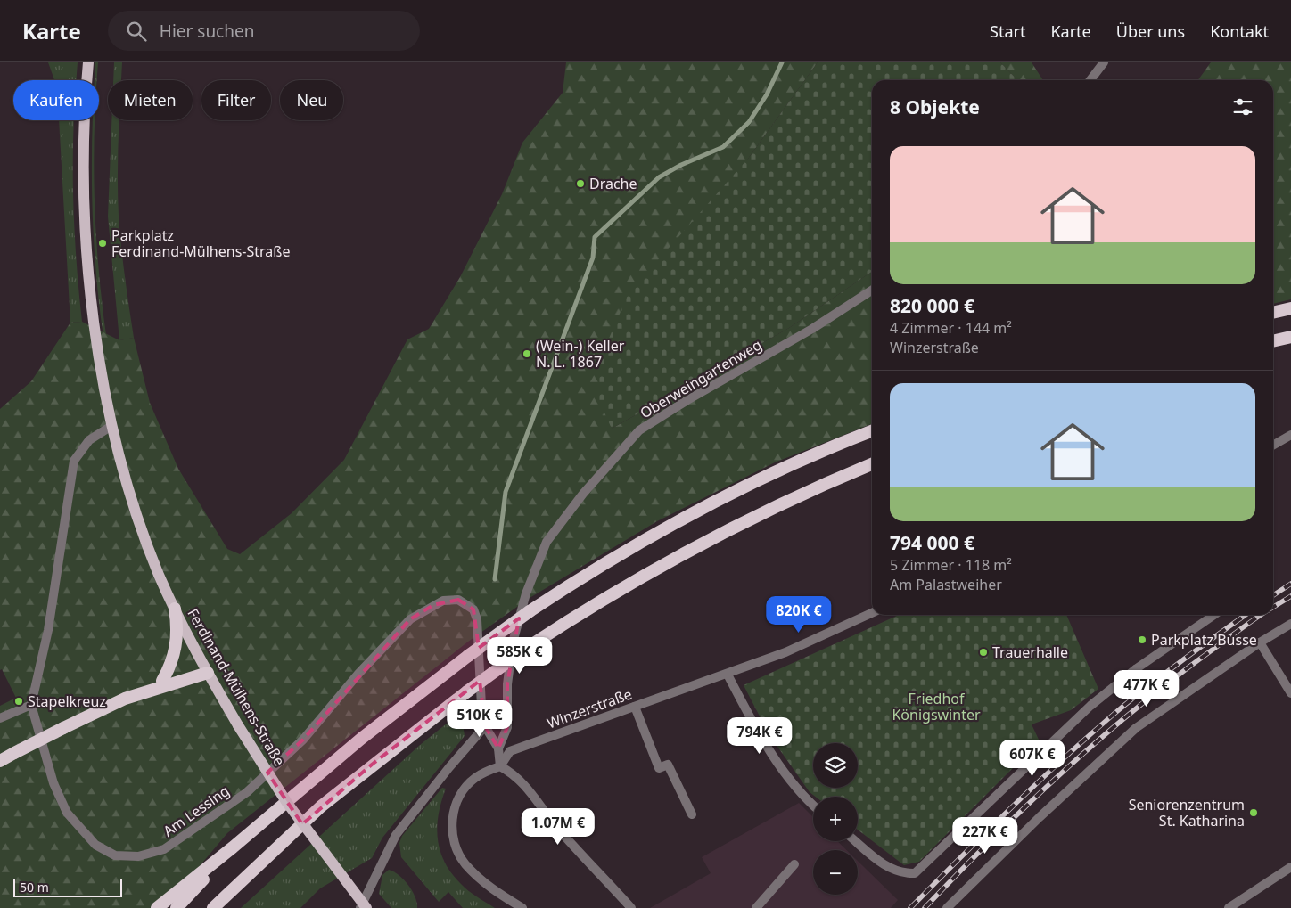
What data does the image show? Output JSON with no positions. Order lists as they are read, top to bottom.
{
  "streets": {
    "main road": ["Ferdinand-Mülhens-Straße"],
    "street": ["Oberweingartenweg", "Winzerstraße", "Am Lessing"]
  },
  "crossings": [
    ["Oberweingartenweg", "Am Lessing"],
    ["Ferdinand-Mülhens-Straße", "Am Lessing"],
    ["Winzerstraße", "Am Lessing"]
  ],
  "parks": ["Friedhof Königswinter"],
  "places": [
    "Drache",
    "Parkplatz Ferdinand-Mülhens-Straße",
    "(Wein-) Keller N. L. 1867",
    "Parkplatz Busse",
    "Trauerhalle",
    "Stapelkreuz",
    "Seniorenzentrum St. Katharina"
  ],
  "scale_bar": "50 m",
  "page": {
    "header": "Karte",
    "search": "Hier suchen",
    "nav": [
      "Start",
      "Karte",
      "Über uns",
      "Kontakt"
    ],
    "chip": [
      "Kaufen",
      "Mieten",
      "Filter",
      "Neu"
    ],
    "heading": "8 Objekte",
    "list": [
      {
        "name": "820 000 €",
        "note": "4 Zimmer · 144 m² · Winzerstraße"
      },
      {
        "name": "794 000 €",
        "note": "5 Zimmer · 118 m² · Am Palastweiher"
      }
    ],
    "price": [
      "820K €",
      "585K €",
      "477K €",
      "510K €",
      "794K €",
      "607K €",
      "1.07M €",
      "227K €"
    ],
    "map_buttons": ["+", "−"],
    "scale": "50 m"
  }
}
